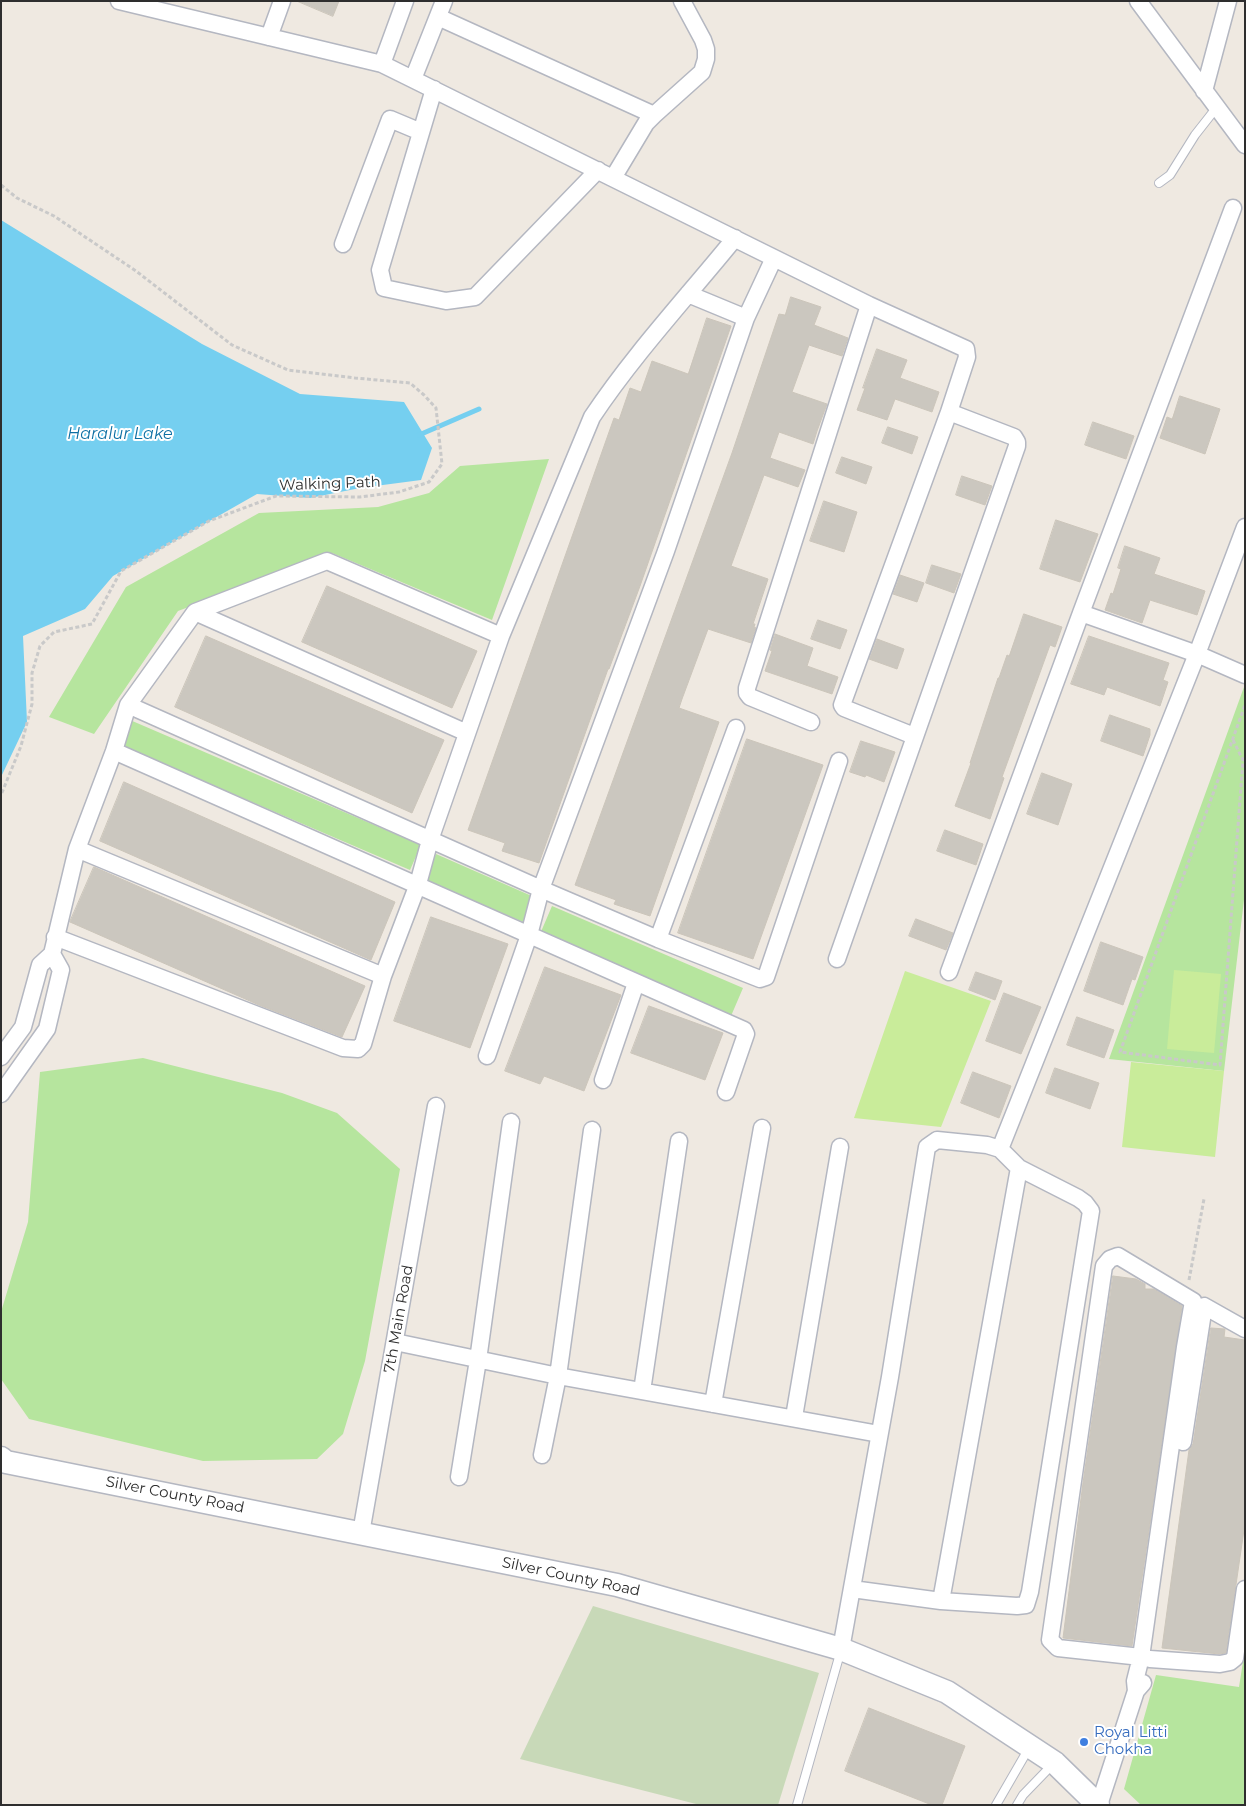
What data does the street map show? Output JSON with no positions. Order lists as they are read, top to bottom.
{
  "streets": {
    "street": ["7th Main Road", "Silver County Road"],
    "path": ["Walking Path"]
  },
  "crossings": [
    ["7th Main Road", "Silver County Road"]
  ],
  "water": ["Haralur Lake"],
  "places": ["Royal Litti Chokha"]
}
